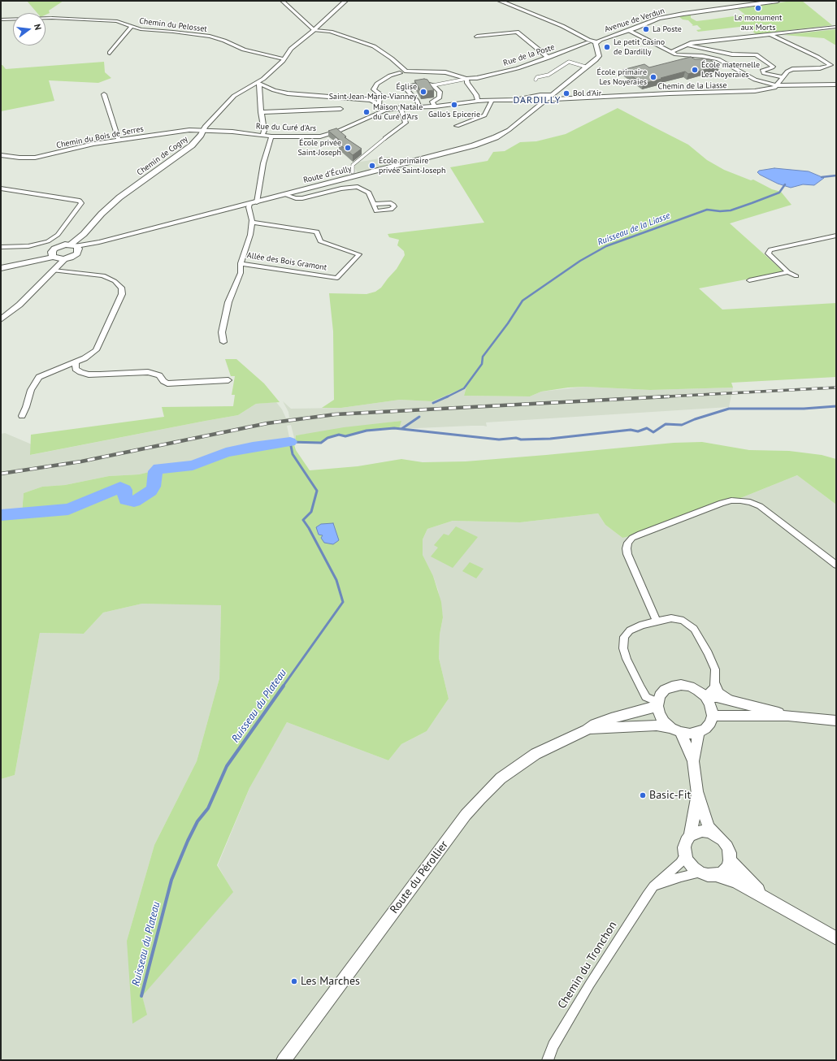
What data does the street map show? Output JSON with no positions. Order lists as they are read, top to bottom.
{
  "streets": {
    "main road": ["Route du Pérollier"],
    "street": [
      "Avenue de Verdun",
      "Chemin du Pelosset",
      "Rue de la Poste",
      "Chemin de la Liasse",
      "Rue du Curé d'Ars",
      "Chemin du Bois de Serres",
      "Chemin de Cogny",
      "Route d'Écully",
      "Allée des Bois Gramont",
      "Chemin du Tronchon"
    ]
  },
  "crossings": [
    ["Avenue de Verdun", "Rue de la Poste"],
    ["Avenue de Verdun", "Chemin de la Liasse"],
    ["Avenue de Verdun", "Route d'Écully"],
    ["Chemin du Pelosset", "Chemin de Cogny"],
    ["Chemin de la Liasse", "Rue du Curé d'Ars"],
    ["Chemin de la Liasse", "Route d'Écully"],
    ["Rue du Curé d'Ars", "Chemin du Bois de Serres"],
    ["Rue du Curé d'Ars", "Chemin de Cogny"],
    ["Chemin du Bois de Serres", "Chemin de Cogny"],
    ["Chemin de Cogny", "Route d'Écully"]
  ],
  "districts": ["DARDILLY"],
  "water": ["Ruisseau de la Liasse", "Ruisseau du Plateau"],
  "places": [
    "Le monument aux Morts",
    "La Poste",
    "Le petit Casino de Dardilly",
    "École maternelle Les Noyeraies",
    "École primaire Les Noyeraies",
    "Église Saint-Jean-Marie-Vianney",
    "Bol d'Air",
    "Gallo's Epicerie",
    "Maison Natale du Curé d'Ars",
    "École privée Saint-Joseph",
    "École primaire privée Saint-Joseph",
    "Basic-Fit",
    "Les Marches"
  ],
  "north": "right"
}
